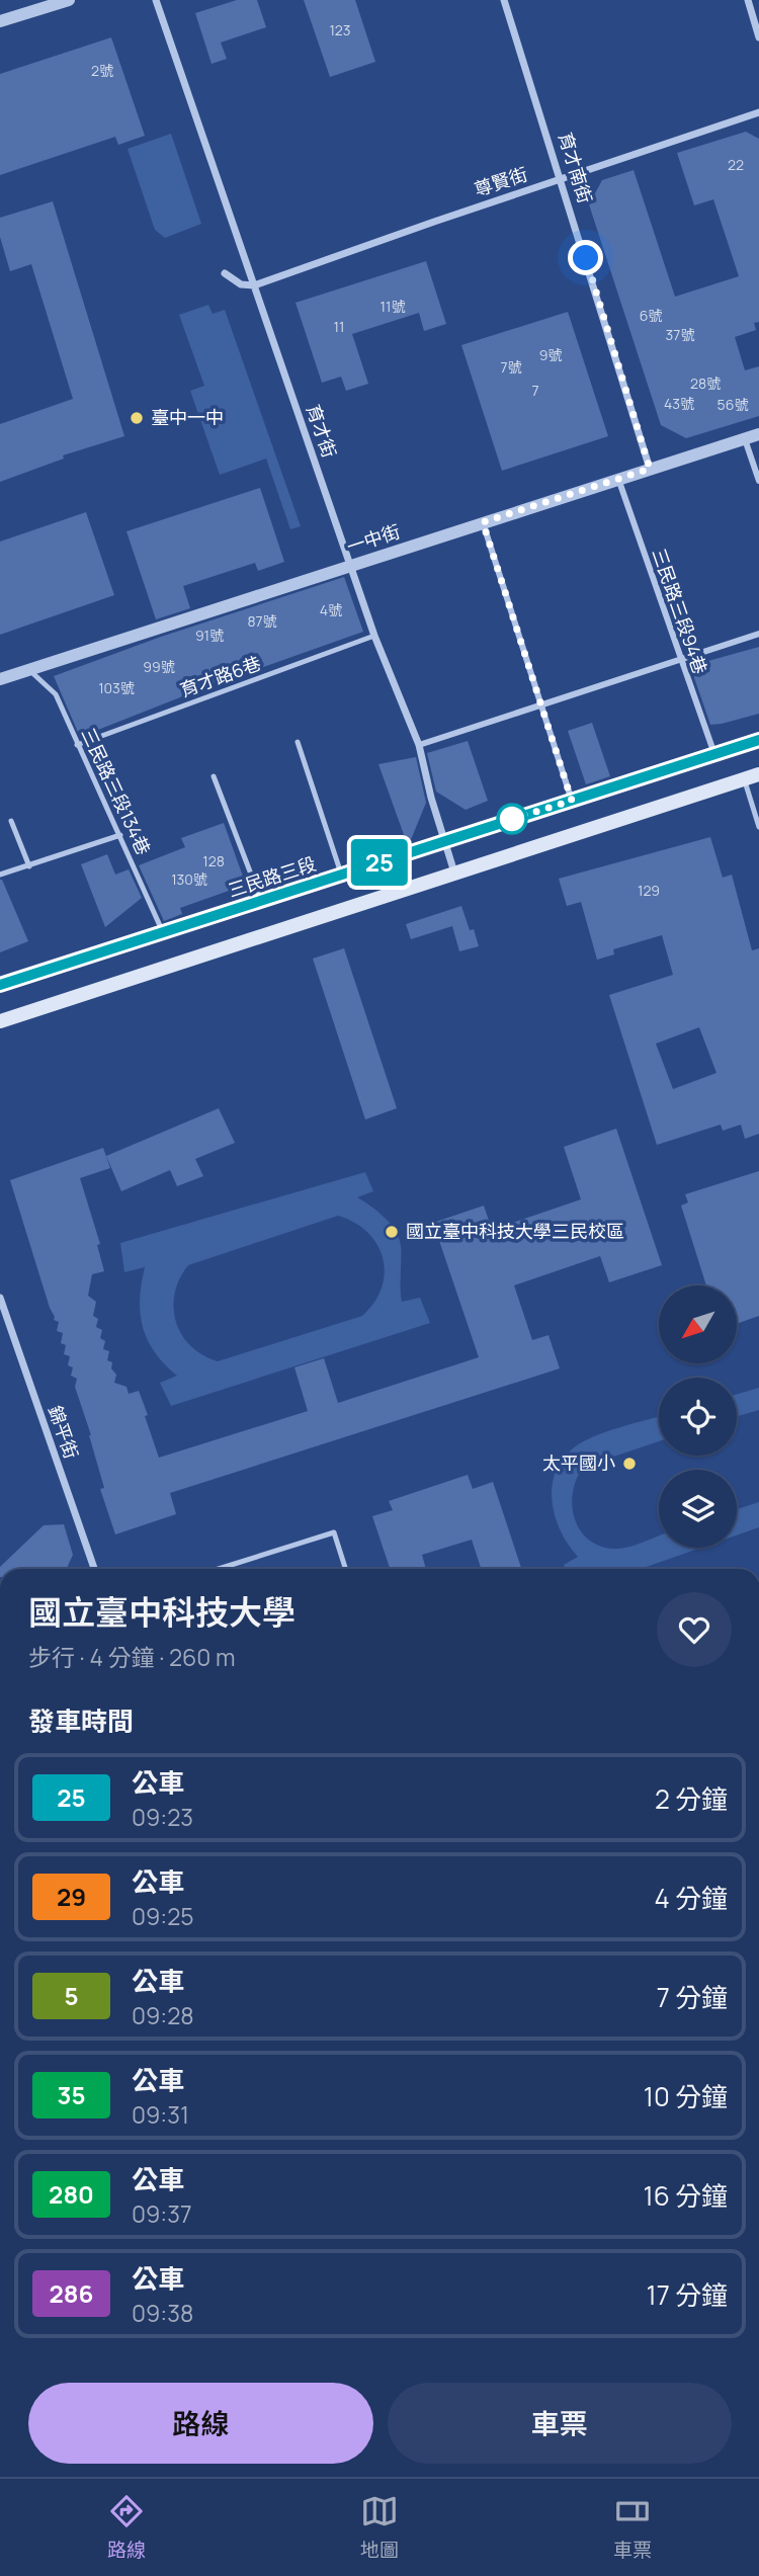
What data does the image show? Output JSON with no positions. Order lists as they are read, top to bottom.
{
  "streets": {
    "main road": ["三民路三段"],
    "street": [
      "育才南街",
      "尊賢街",
      "育才街",
      "一中街",
      "三民路三段94巷",
      "錦平街"
    ],
    "lane": ["育才路6巷", "三民路三段134巷"]
  },
  "crossings": [
    ["育才南街", "尊賢街"],
    ["育才南街", "一中街"],
    ["尊賢街", "育才街"],
    ["育才街", "一中街"],
    ["育才街", "育才路6巷"],
    ["育才街", "三民路三段"],
    ["一中街", "三民路三段94巷"],
    ["一中街", "三民路三段134巷"],
    ["三民路三段94巷", "三民路三段"],
    ["育才路6巷", "三民路三段134巷"],
    ["三民路三段134巷", "三民路三段"]
  ],
  "places": ["臺中一中", "國立臺中科技大學三民校區", "太平國小"],
  "lines": ["bus line 25"],
  "house_numbers": [
    "123",
    "2號",
    "22",
    "11號",
    "6號",
    "11",
    "37號",
    "9號",
    "7號",
    "28號",
    "7",
    "43號",
    "56號",
    "4號",
    "87號",
    "91號",
    "99號",
    "103號",
    "128",
    "130號",
    "129"
  ],
  "north": "bottom left",
  "page": {
    "on_map": "25",
    "heading": [
      ["國立臺中科技大學", "步行 · 4 分鐘 · 260 m"],
      "發車時間"
    ],
    "list": [
      {
        "mark": "25",
        "name": "公車",
        "note": "09:23",
        "value": "2 分鐘"
      },
      {
        "mark": "29",
        "name": "公車",
        "note": "09:25",
        "value": "4 分鐘"
      },
      {
        "mark": "5",
        "name": "公車",
        "note": "09:28",
        "value": "7 分鐘"
      },
      {
        "mark": "35",
        "name": "公車",
        "note": "09:31",
        "value": "10 分鐘"
      },
      {
        "mark": "280",
        "name": "公車",
        "note": "09:37",
        "value": "16 分鐘"
      },
      {
        "mark": "286",
        "name": "公車",
        "note": "09:38",
        "value": "17 分鐘"
      }
    ],
    "buttons": ["路線", "車票"],
    "tabs": ["路線", "地圖", "車票"]
  }
}
